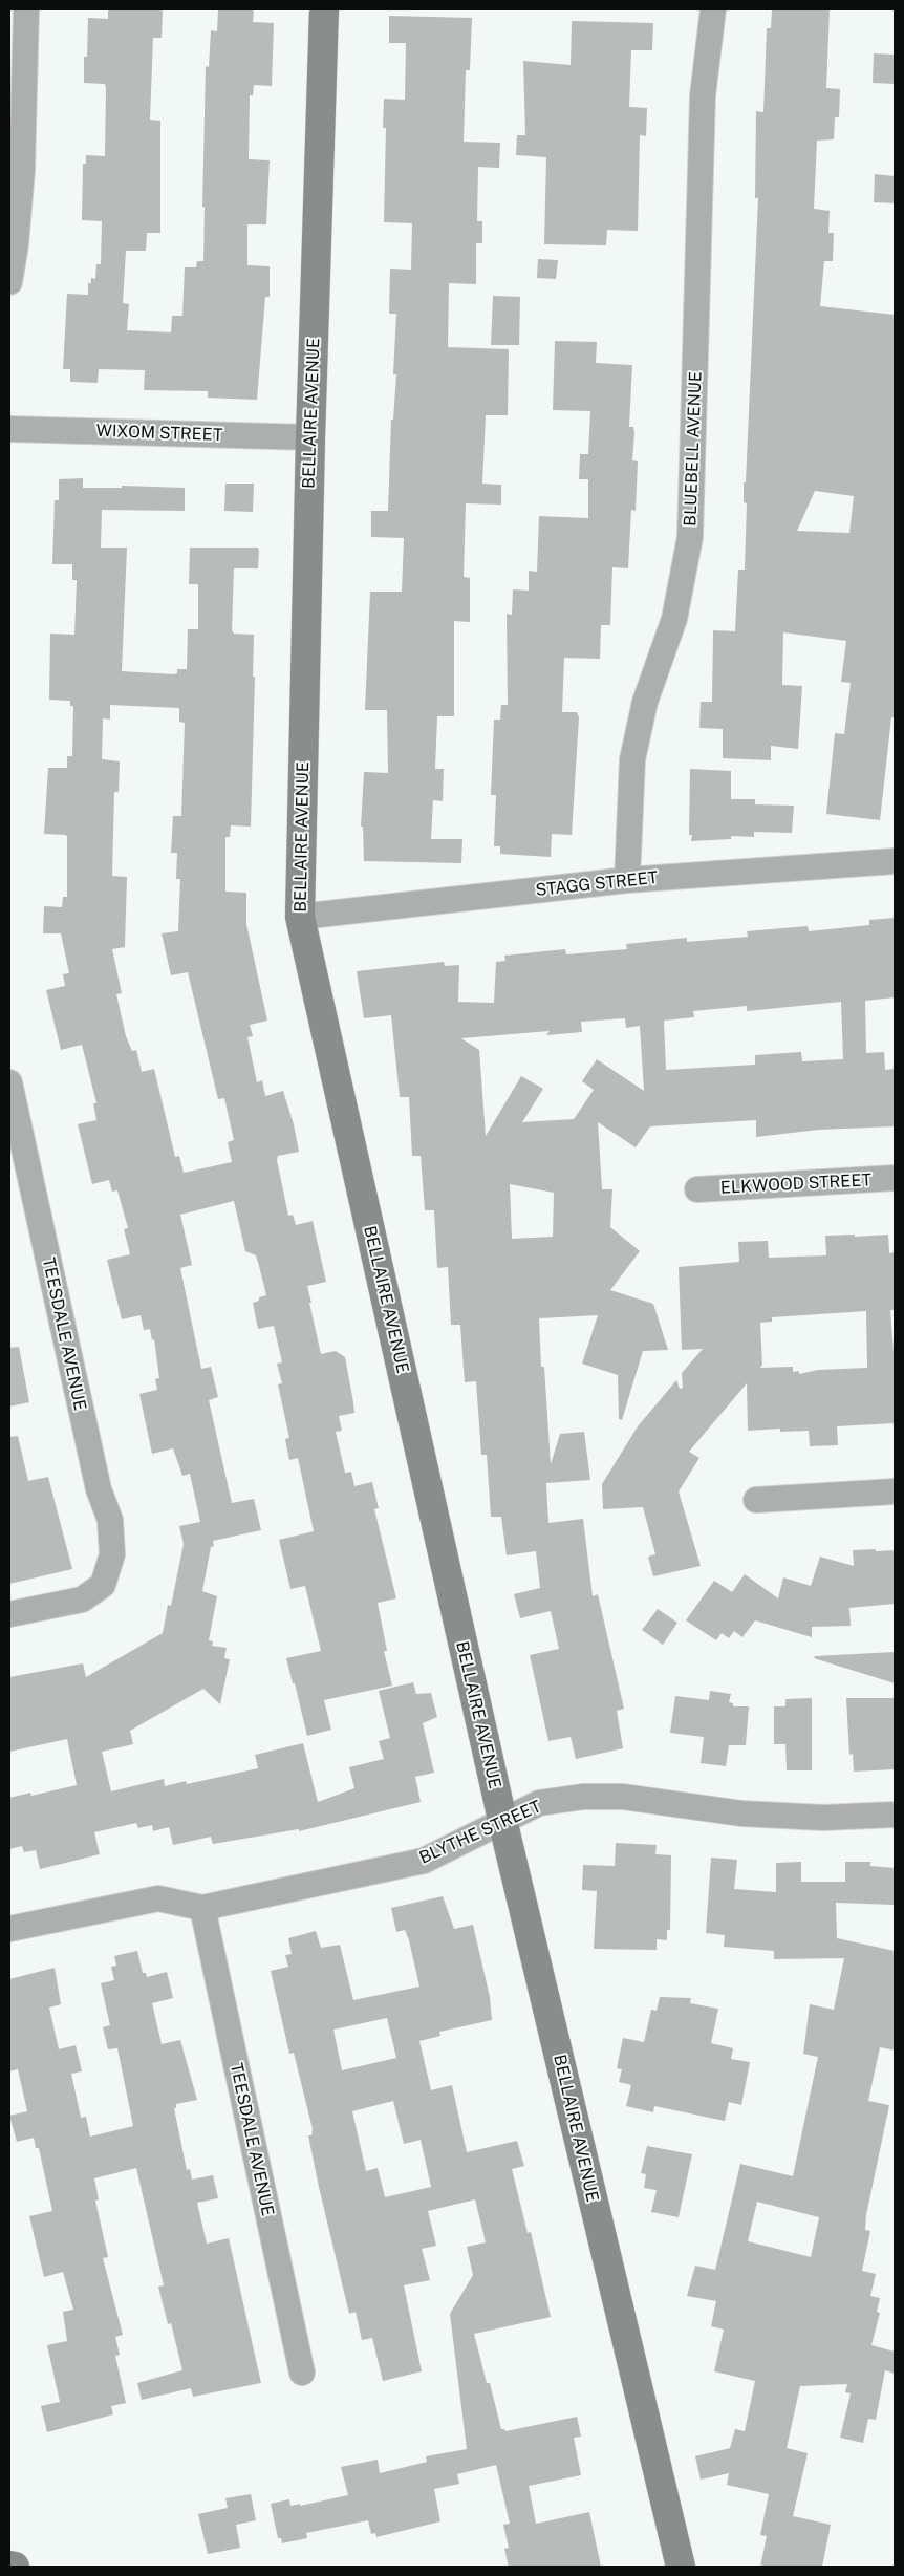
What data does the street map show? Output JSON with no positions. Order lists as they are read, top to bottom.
{
  "streets": {
    "street": [
      "BELLAIRE AVENUE",
      "WIXOM STREET",
      "BLUEBELL AVENUE",
      "STAGG STREET",
      "ELKWOOD STREET",
      "TEESDALE AVENUE",
      "BLYTHE STREET"
    ]
  },
  "crossings": [
    ["BELLAIRE AVENUE", "WIXOM STREET"],
    ["BELLAIRE AVENUE", "STAGG STREET"],
    ["BELLAIRE AVENUE", "BLYTHE STREET"],
    ["BLUEBELL AVENUE", "STAGG STREET"],
    ["TEESDALE AVENUE", "BLYTHE STREET"]
  ]
}
